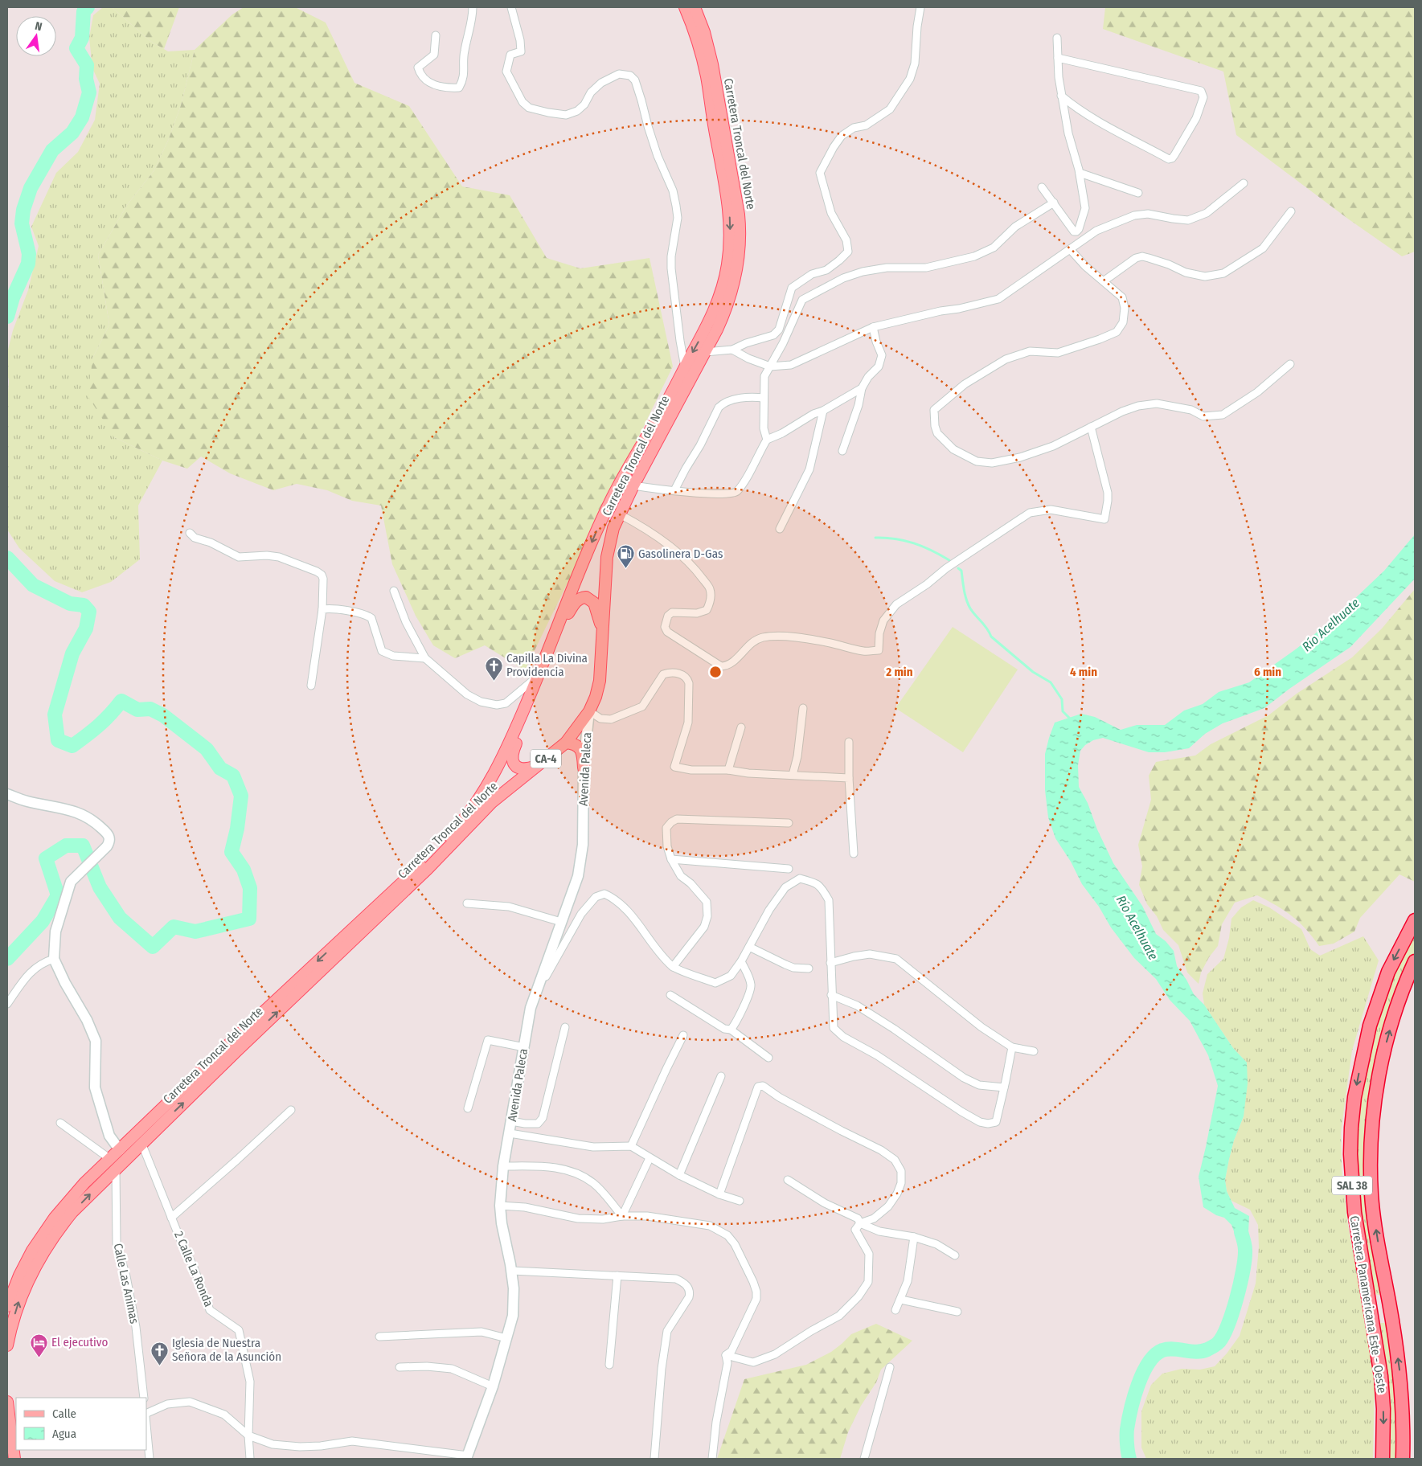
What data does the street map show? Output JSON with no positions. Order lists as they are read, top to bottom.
{
  "streets": {
    "highway": ["SAL 38", "Carretera Panamericana Este - Oeste"],
    "main road": ["Carretera Troncal del Norte", "CA-4", "Avenida Paleca"],
    "street": ["2 Calle La Ronda", "Calle Las Animas"]
  },
  "crossings": [
    ["Carretera Troncal del Norte", "Avenida Paleca"],
    ["Carretera Troncal del Norte", "2 Calle La Ronda"],
    ["Carretera Troncal del Norte", "Calle Las Animas"]
  ],
  "water": ["Río Acelhuate"],
  "places": {
    "fuel station": ["Gasolinera D-Gas"],
    "church": ["Capilla La Divina Providencia", "Iglesia de Nuestra Señora de la Asunción"],
    "hotel": ["El ejecutivo"]
  },
  "legend": ["Calle", "Agua"],
  "north": "top",
  "rings": ["2 min", "4 min", "6 min"]
}
